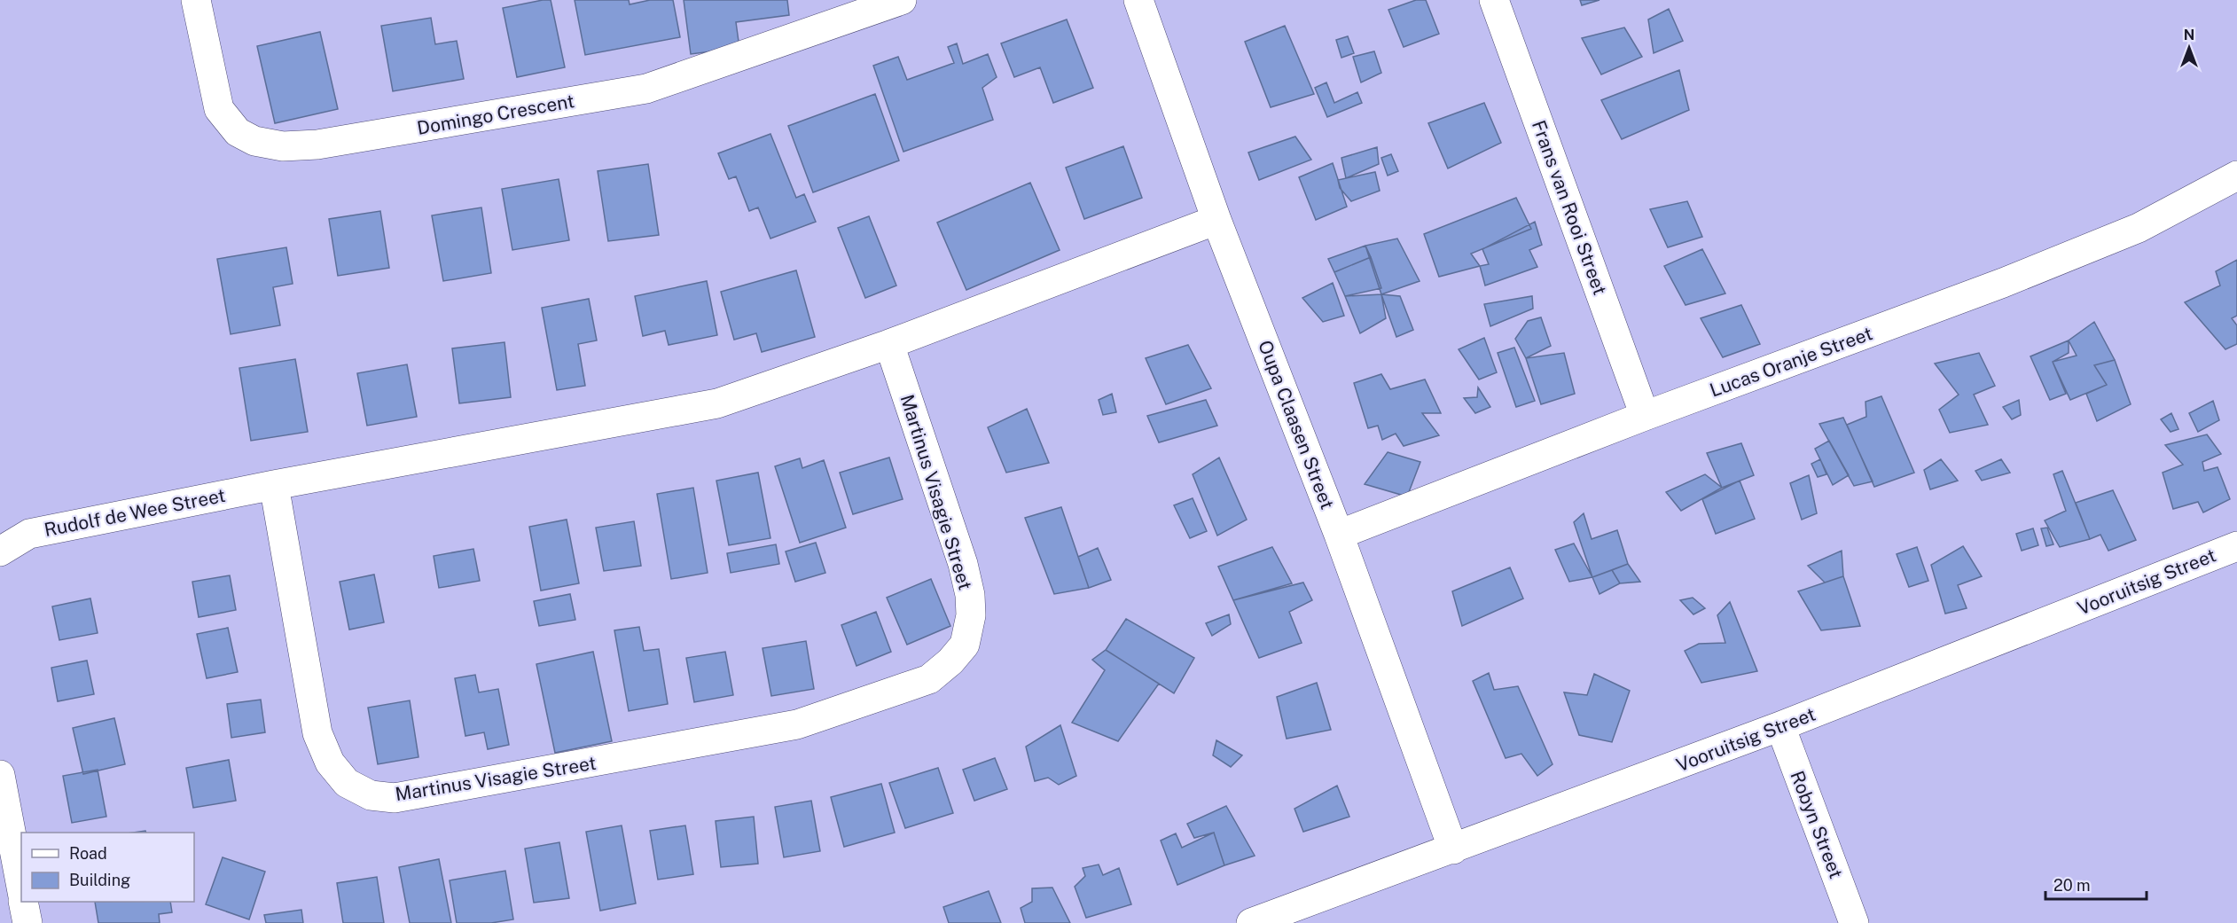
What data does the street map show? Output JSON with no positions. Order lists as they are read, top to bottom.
{
  "streets": {
    "street": [
      "Domingo Crescent",
      "Frans van Rooi Street",
      "Lucas Oranje Street",
      "Oupa Claasen Street",
      "Martinus Visagie Street",
      "Rudolf de Wee Street",
      "Vooruitsig Street",
      "Robyn Street"
    ]
  },
  "crossings": [
    ["Frans van Rooi Street", "Lucas Oranje Street"],
    ["Lucas Oranje Street", "Oupa Claasen Street"],
    ["Oupa Claasen Street", "Vooruitsig Street"],
    ["Martinus Visagie Street", "Rudolf de Wee Street"],
    ["Vooruitsig Street", "Robyn Street"]
  ],
  "legend": ["Road", "Building"],
  "scale_bar": "20 m",
  "north": "top"
}
